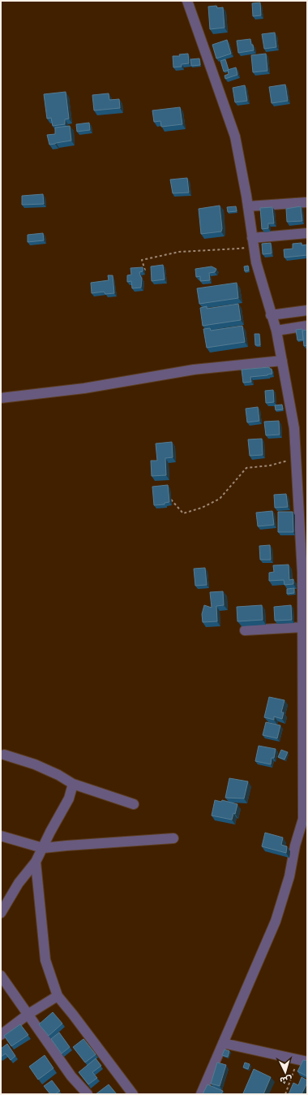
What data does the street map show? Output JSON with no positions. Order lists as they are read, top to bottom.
{
  "north": "bottom"
}
